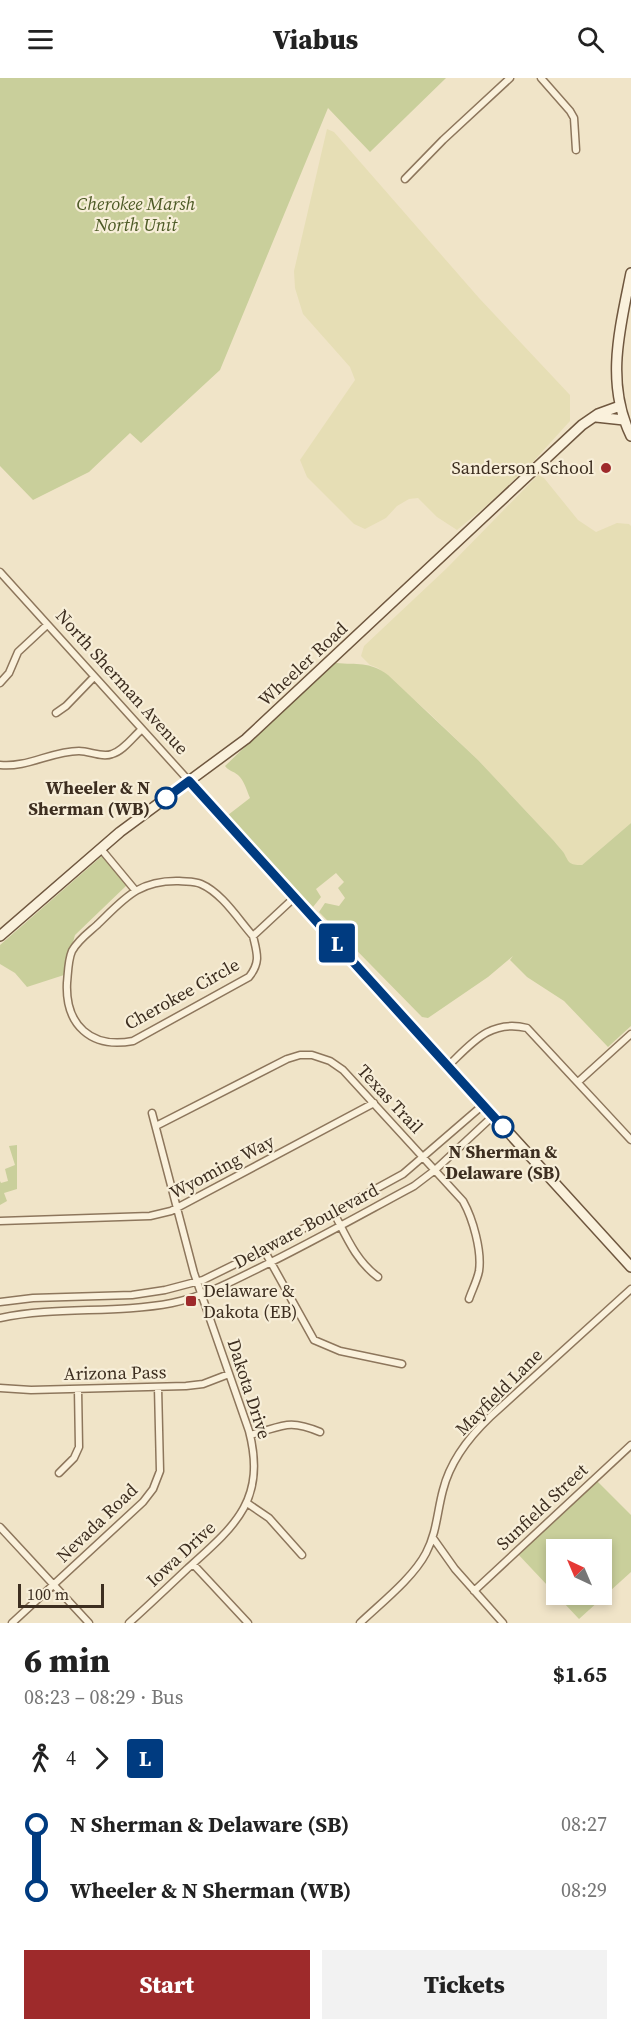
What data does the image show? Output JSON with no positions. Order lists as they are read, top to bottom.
{
  "streets": {
    "street": [
      "Wheeler Road",
      "North Sherman Avenue",
      "Cherokee Circle",
      "Texas Trail",
      "Wyoming Way",
      "Delaware Boulevard",
      "Arizona Pass",
      "Dakota Drive",
      "Mayfield Lane",
      "Sunfield Street",
      "Nevada Road",
      "Iowa Drive"
    ]
  },
  "crossings": [
    ["Wheeler Road", "North Sherman Avenue"],
    ["North Sherman Avenue", "Delaware Boulevard"],
    ["Texas Trail", "Wyoming Way"],
    ["Texas Trail", "Delaware Boulevard"],
    ["Texas Trail", "Dakota Drive"],
    ["Wyoming Way", "Dakota Drive"],
    ["Delaware Boulevard", "Dakota Drive"],
    ["Arizona Pass", "Dakota Drive"],
    ["Arizona Pass", "Nevada Road"],
    ["Dakota Drive", "Iowa Drive"]
  ],
  "parks": ["Cherokee Marsh North Unit"],
  "places": {
    "other": ["Sanderson School", "Wheeler & N Sherman (WB)", "N Sherman & Delaware (SB)"],
    "transit": ["Delaware & Dakota (EB)"]
  },
  "lines": ["bus line L"],
  "scale_bar": "100 m",
  "north": "top left",
  "page": {
    "header": "Viabus",
    "on_map": "L",
    "scale": "100 m",
    "heading": ["6 min", "08:23 – 08:29 · Bus", "$1.65"],
    "legs": ["4", "L"],
    "list": [
      {
        "name": "N Sherman & Delaware (SB)",
        "value": "08:27"
      },
      {
        "name": "Wheeler & N Sherman (WB)",
        "value": "08:29"
      }
    ],
    "buttons": ["Start", "Tickets"]
  }
}
